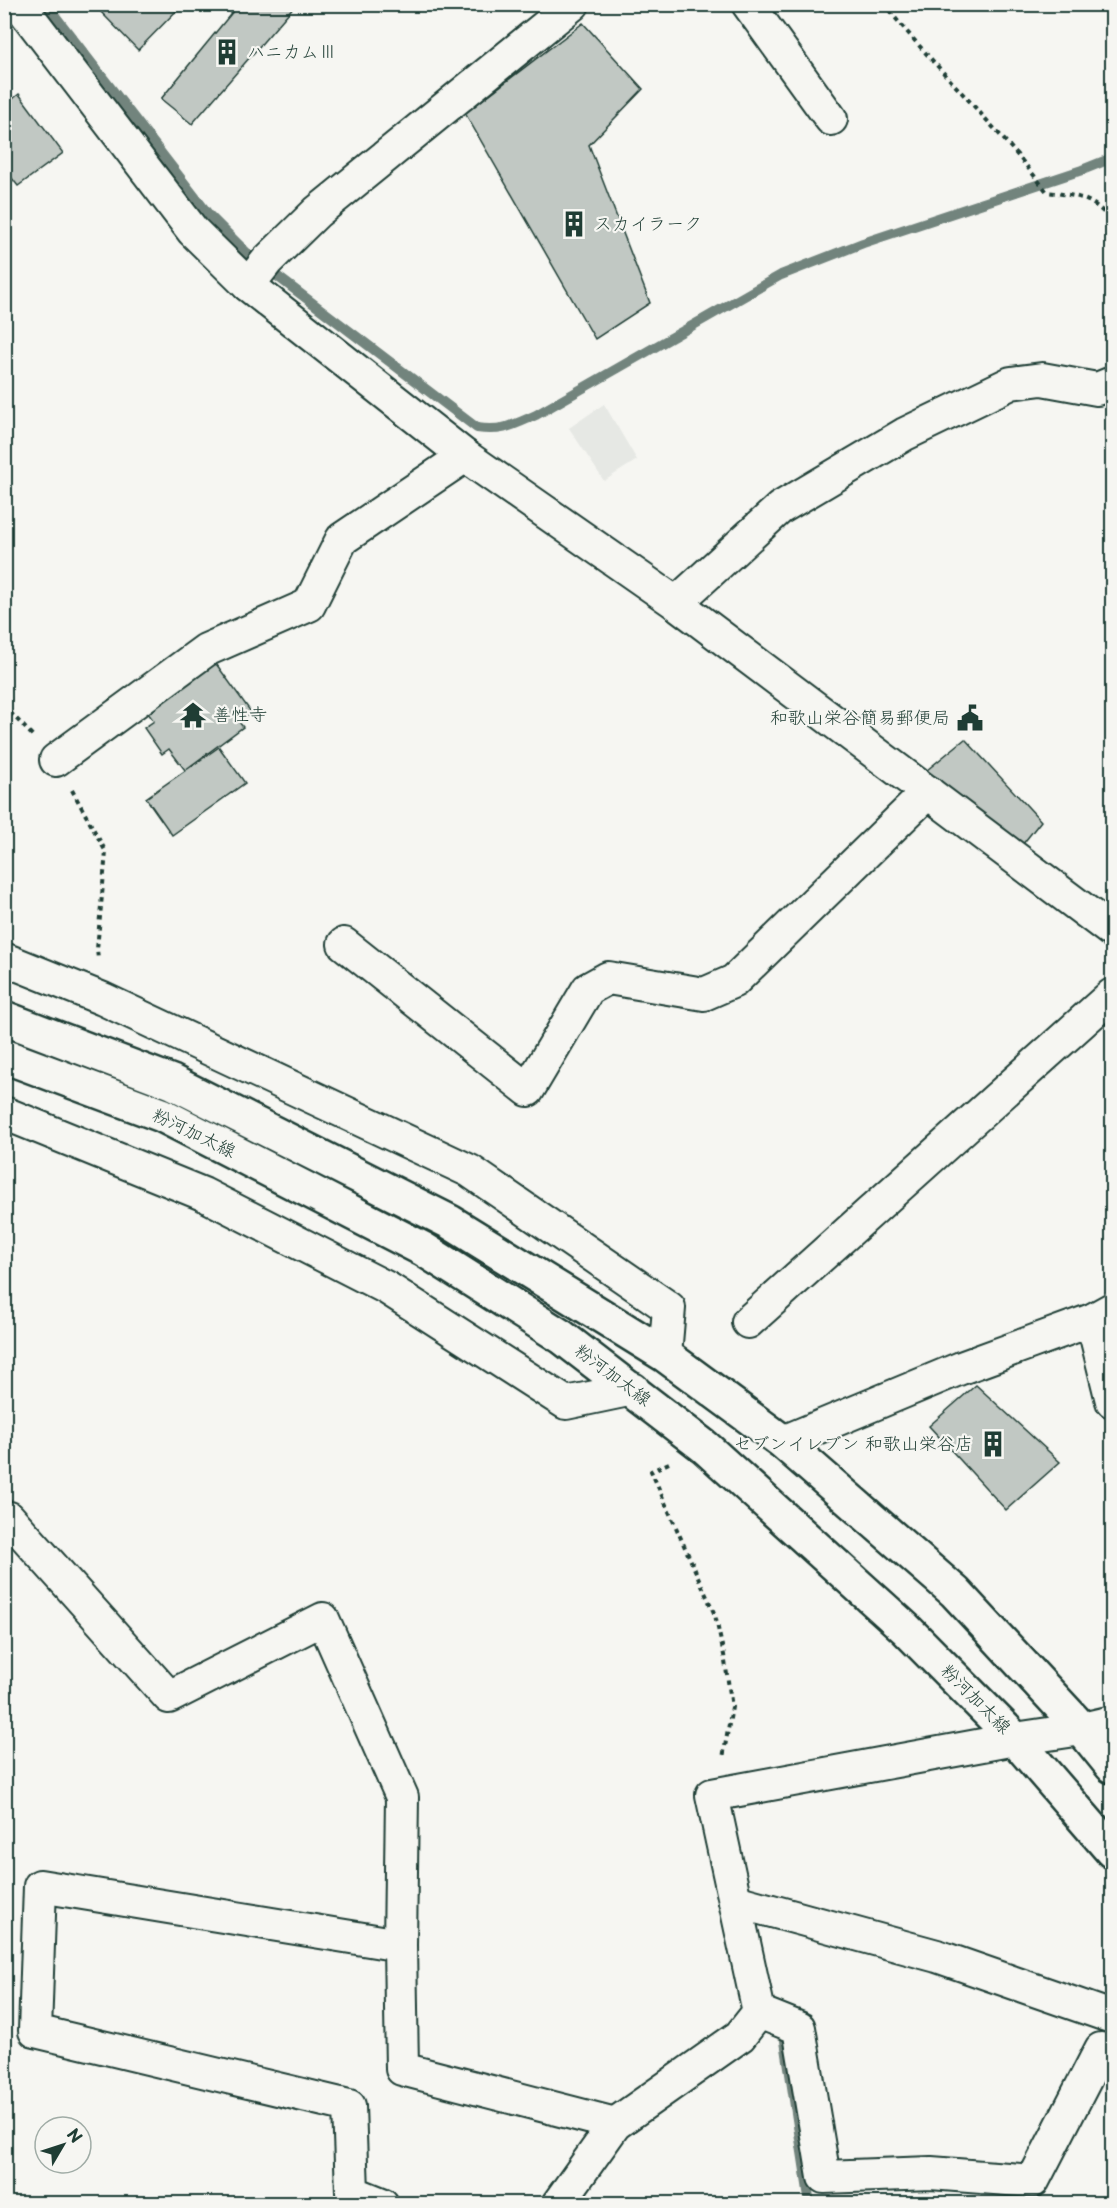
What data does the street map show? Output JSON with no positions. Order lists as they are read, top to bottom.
{
  "streets": {
    "main road": ["粉河加太線"]
  },
  "places": {
    "building": ["ハニカムⅢ", "スカイラーク", "セブンイレブン 和歌山栄谷店"],
    "temple": ["善性寺"],
    "public building": ["和歌山栄谷簡易郵便局"]
  },
  "north": "top right"
}
